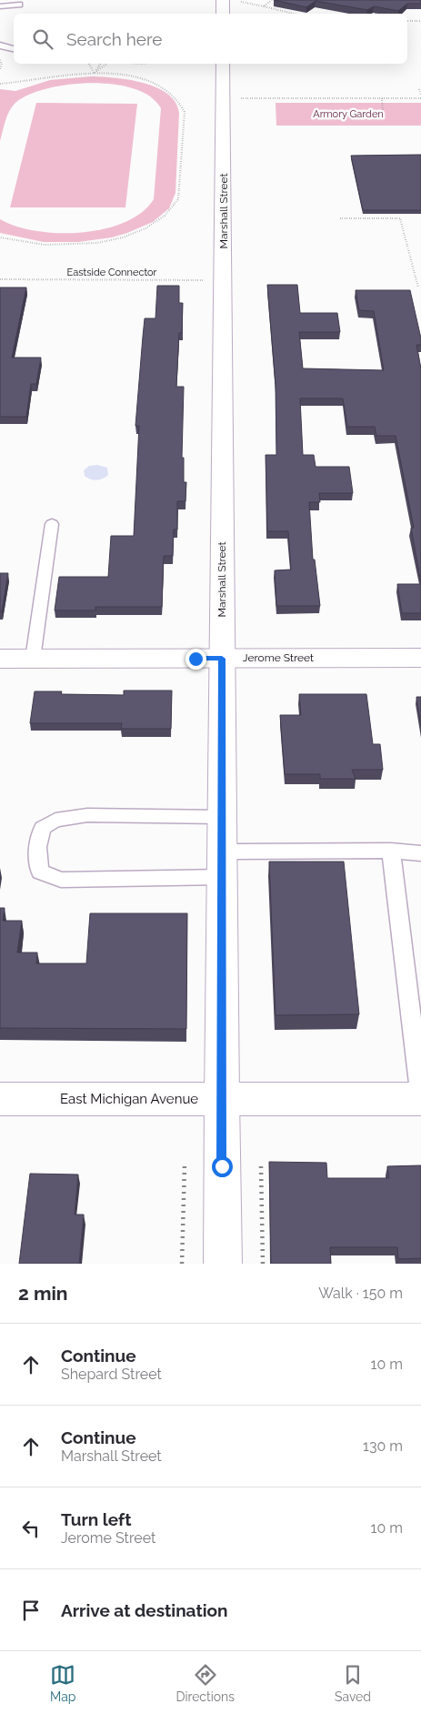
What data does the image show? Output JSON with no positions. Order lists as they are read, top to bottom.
{
  "streets": {
    "street": ["Marshall Street", "Jerome Street", "East Michigan Avenue"],
    "path": ["Eastside Connector"]
  },
  "crossings": [
    ["Marshall Street", "Eastside Connector"],
    ["Marshall Street", "Jerome Street"],
    ["Marshall Street", "East Michigan Avenue"]
  ],
  "parks": ["Armory Garden"],
  "page": {
    "search": "Search here",
    "heading": ["2 min", "Walk · 150 m"],
    "list": [
      ["Continue", "Shepard Street", "10 m"],
      ["Continue", "Marshall Street", "130 m"],
      ["Turn left", "Jerome Street", "10 m"],
      "Arrive at destination"
    ],
    "nav": ["Map", "Directions", "Saved"]
  }
}
